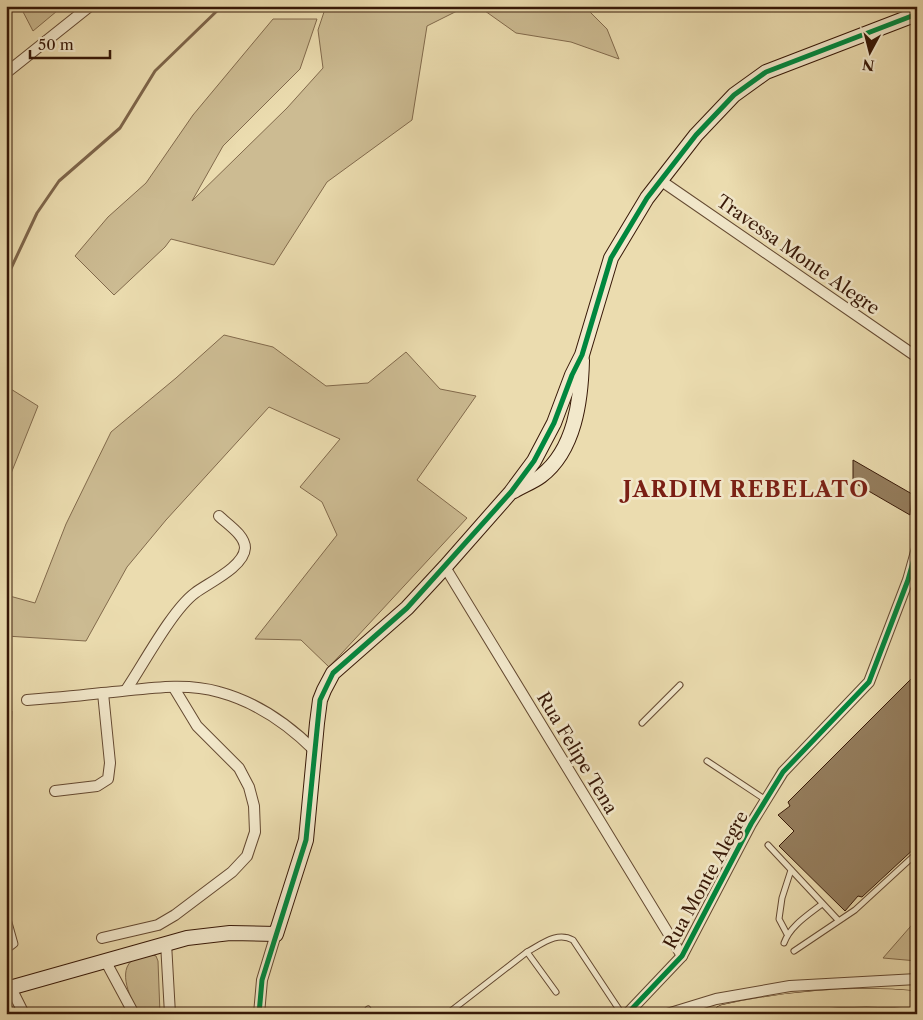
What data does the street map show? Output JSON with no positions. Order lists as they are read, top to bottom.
{
  "streets": {
    "street": ["Travessa Monte Alegre", "Rua Felipe Tena", "Rua Monte Alegre"]
  },
  "crossings": [
    ["Rua Felipe Tena", "Rua Monte Alegre"]
  ],
  "districts": ["JARDIM REBELATO"],
  "scale_bar": "50 m",
  "north": "bottom"
}
